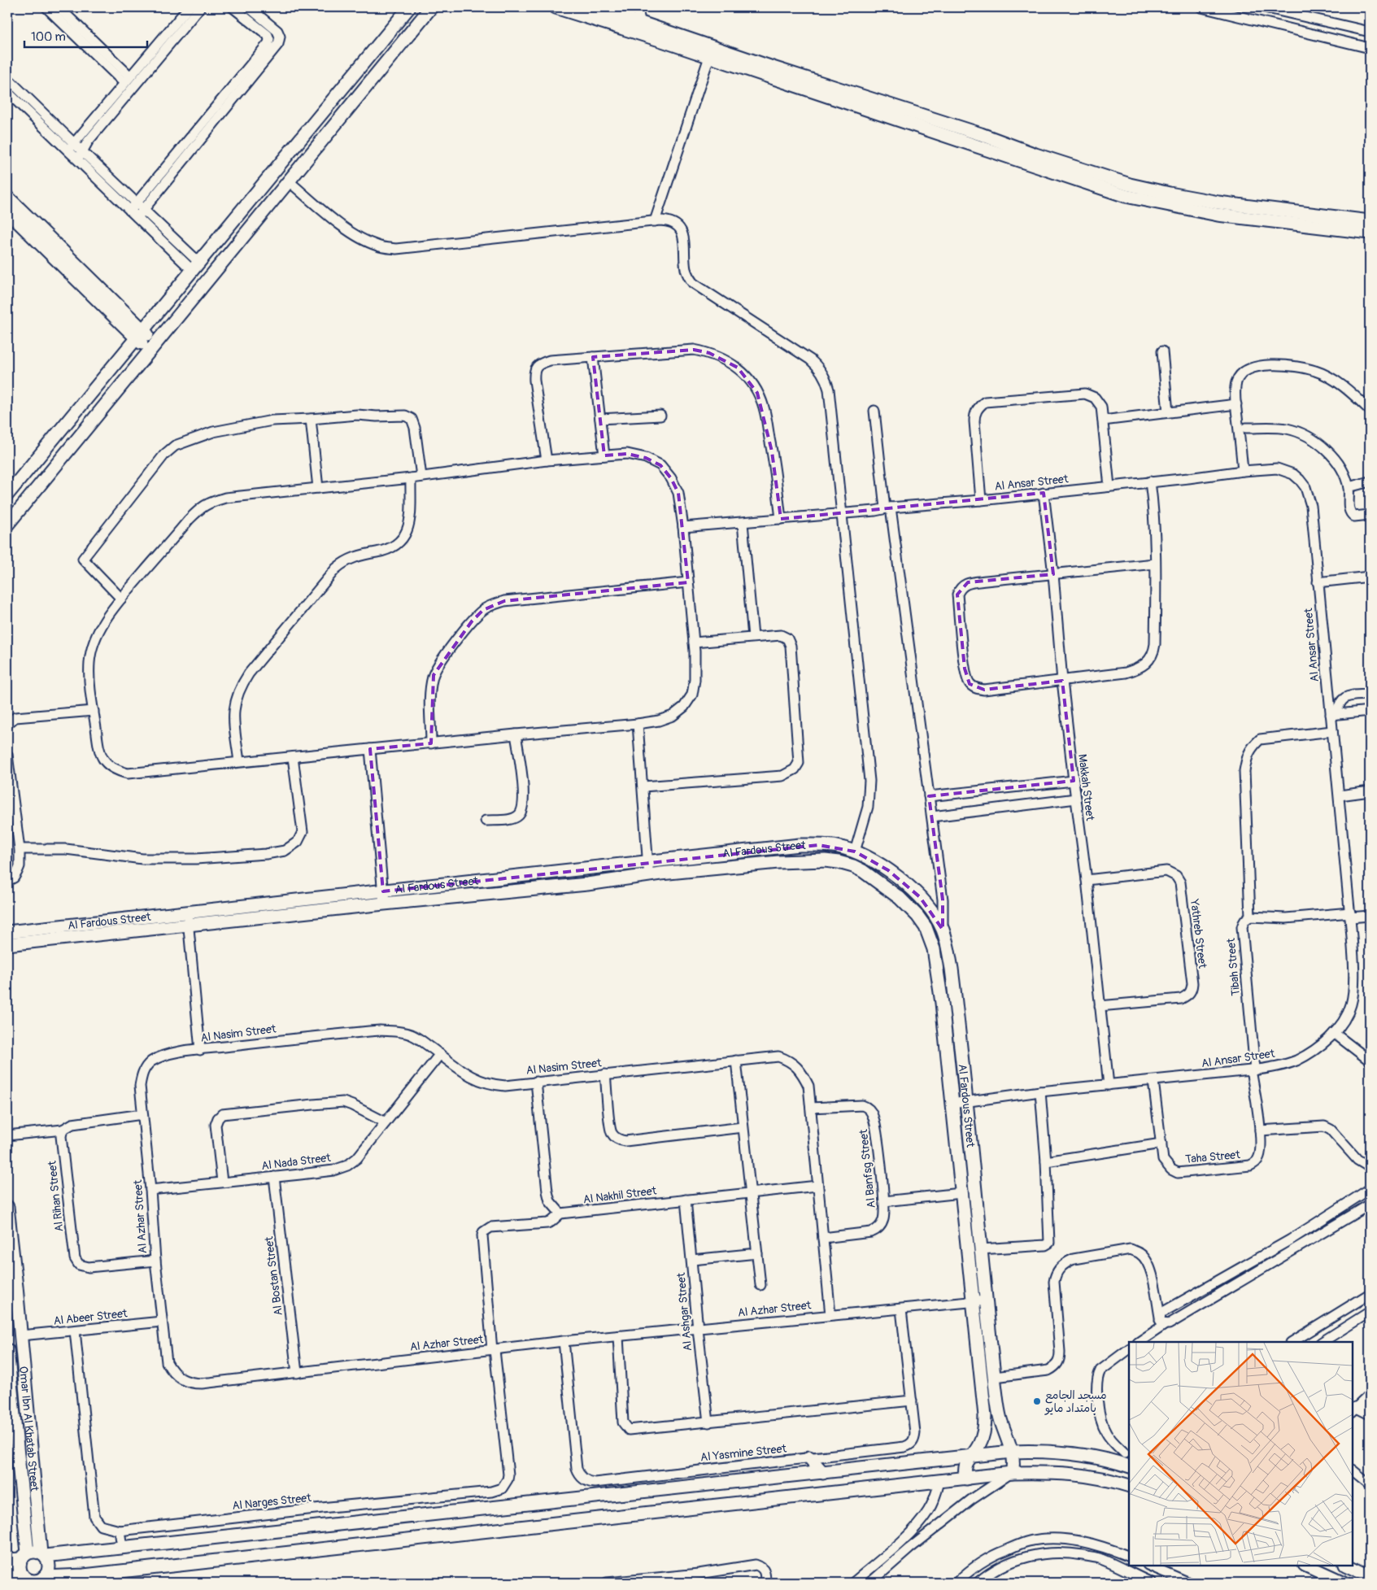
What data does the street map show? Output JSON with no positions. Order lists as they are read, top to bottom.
{
  "streets": {
    "street": [
      "Al Ansar Street",
      "Makkah Street",
      "Al Fardous Street",
      "Yathreb Street",
      "Tibah Street",
      "Al Nasim Street",
      "Taha Street",
      "Al Nada Street",
      "Al Banfsg Street",
      "Al Nakhil Street",
      "Al Rihan Street",
      "Al Azhar Street",
      "Al Bostan Street",
      "Al Ashgar Street",
      "Al Abeer Street",
      "Omar Ibn Al Khatab Street",
      "Al Yasmine Street",
      "Al Narges Street"
    ]
  },
  "crossings": [
    ["Al Ansar Street", "Makkah Street"],
    ["Al Ansar Street", "Al Fardous Street"],
    ["Al Ansar Street", "Tibah Street"],
    ["Al Ansar Street", "Taha Street"],
    ["Makkah Street", "Yathreb Street"],
    ["Al Fardous Street", "Al Azhar Street"],
    ["Tibah Street", "Taha Street"],
    ["Al Nasim Street", "Al Nada Street"],
    ["Al Nasim Street", "Al Banfsg Street"],
    ["Al Nasim Street", "Al Nakhil Street"],
    ["Al Nasim Street", "Al Azhar Street"],
    ["Al Nada Street", "Al Azhar Street"],
    ["Al Nada Street", "Al Bostan Street"],
    ["Al Nakhil Street", "Al Ashgar Street"],
    ["Al Rihan Street", "Al Azhar Street"],
    ["Al Azhar Street", "Al Bostan Street"],
    ["Al Azhar Street", "Al Ashgar Street"],
    ["Al Azhar Street", "Al Abeer Street"],
    ["Al Azhar Street", "Al Yasmine Street"],
    ["Al Azhar Street", "Al Narges Street"],
    ["Al Abeer Street", "Omar Ibn Al Khatab Street"],
    ["Al Abeer Street", "Al Narges Street"]
  ],
  "places": ["مسجد الجامع بامتداد مايو"],
  "scale_bar": "100 m"
}
